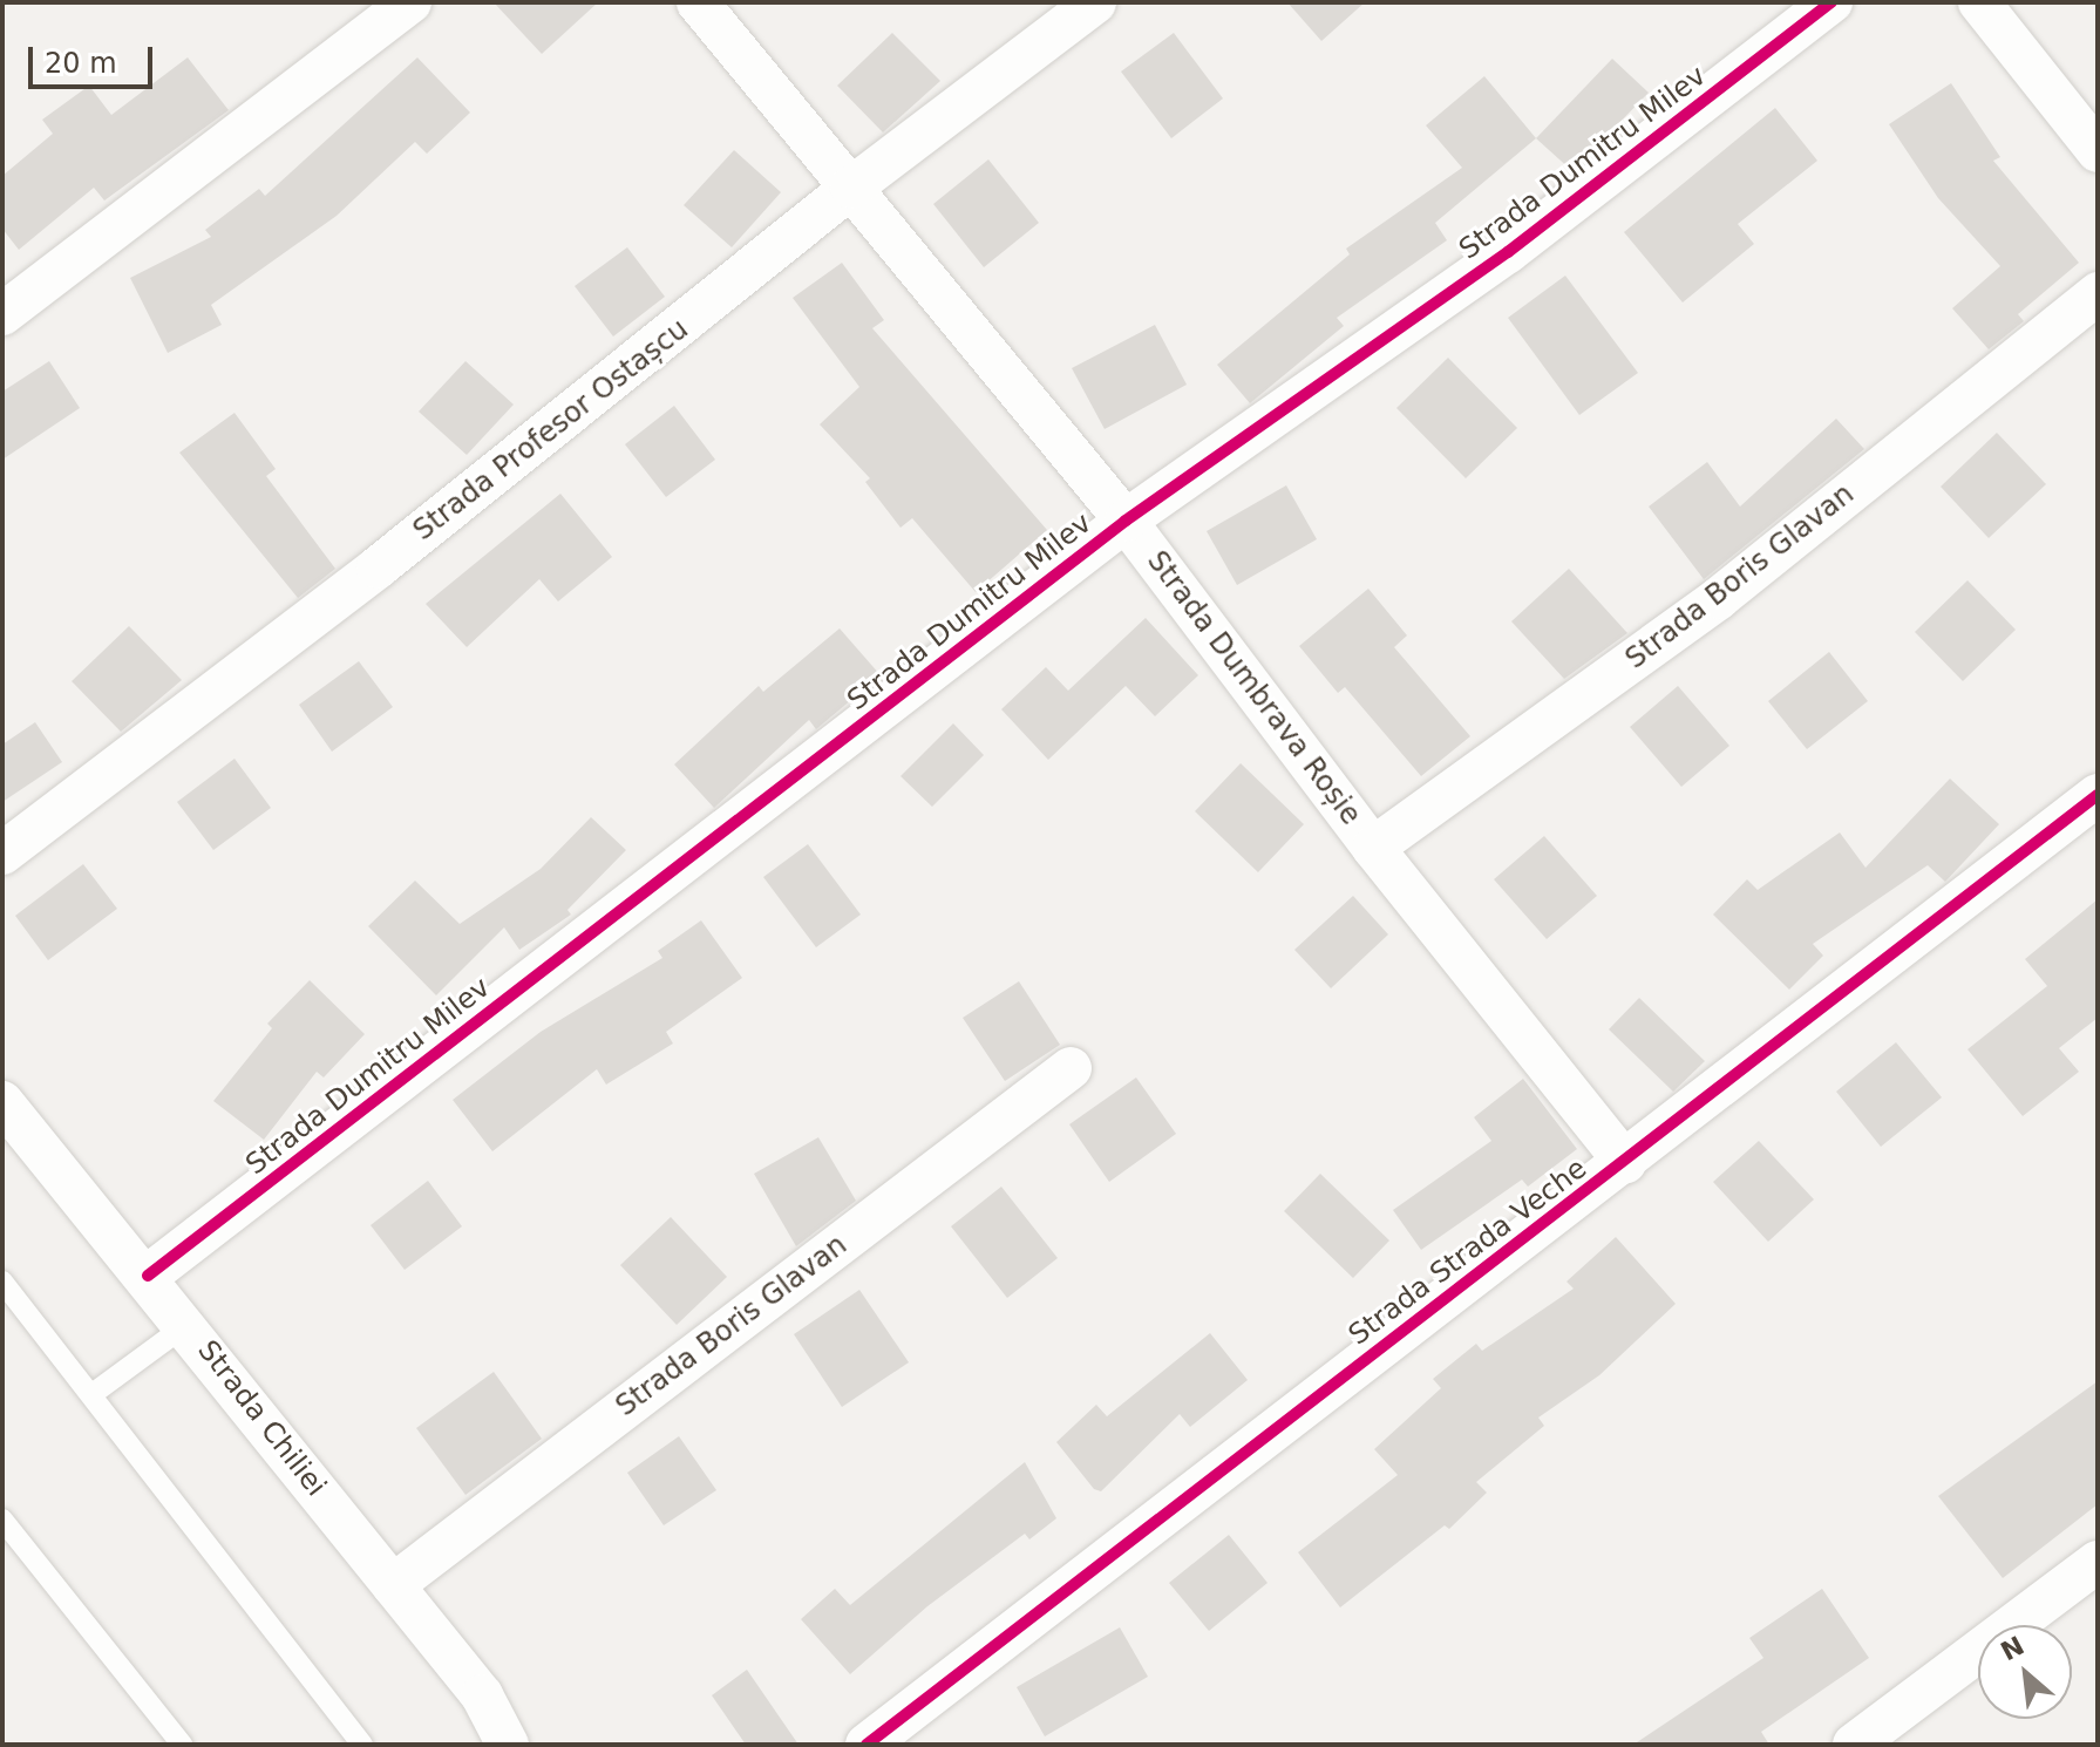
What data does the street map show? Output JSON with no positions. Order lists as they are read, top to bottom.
{
  "streets": {
    "street": [
      "Strada Dumitru Milev",
      "Strada Profesor Ostașcu",
      "Strada Boris Glavan",
      "Strada Dumbrava Roșie",
      "Strada Strada Veche",
      "Strada Chiliei"
    ]
  },
  "crossings": [
    ["Strada Dumitru Milev", "Strada Dumbrava Roșie"],
    ["Strada Dumitru Milev", "Strada Chiliei"],
    ["Strada Profesor Ostașcu", "Strada Dumbrava Roșie"],
    ["Strada Boris Glavan", "Strada Dumbrava Roșie"],
    ["Strada Boris Glavan", "Strada Chiliei"],
    ["Strada Dumbrava Roșie", "Strada Strada Veche"]
  ],
  "scale_bar": "20 m",
  "north": "top left"
}
